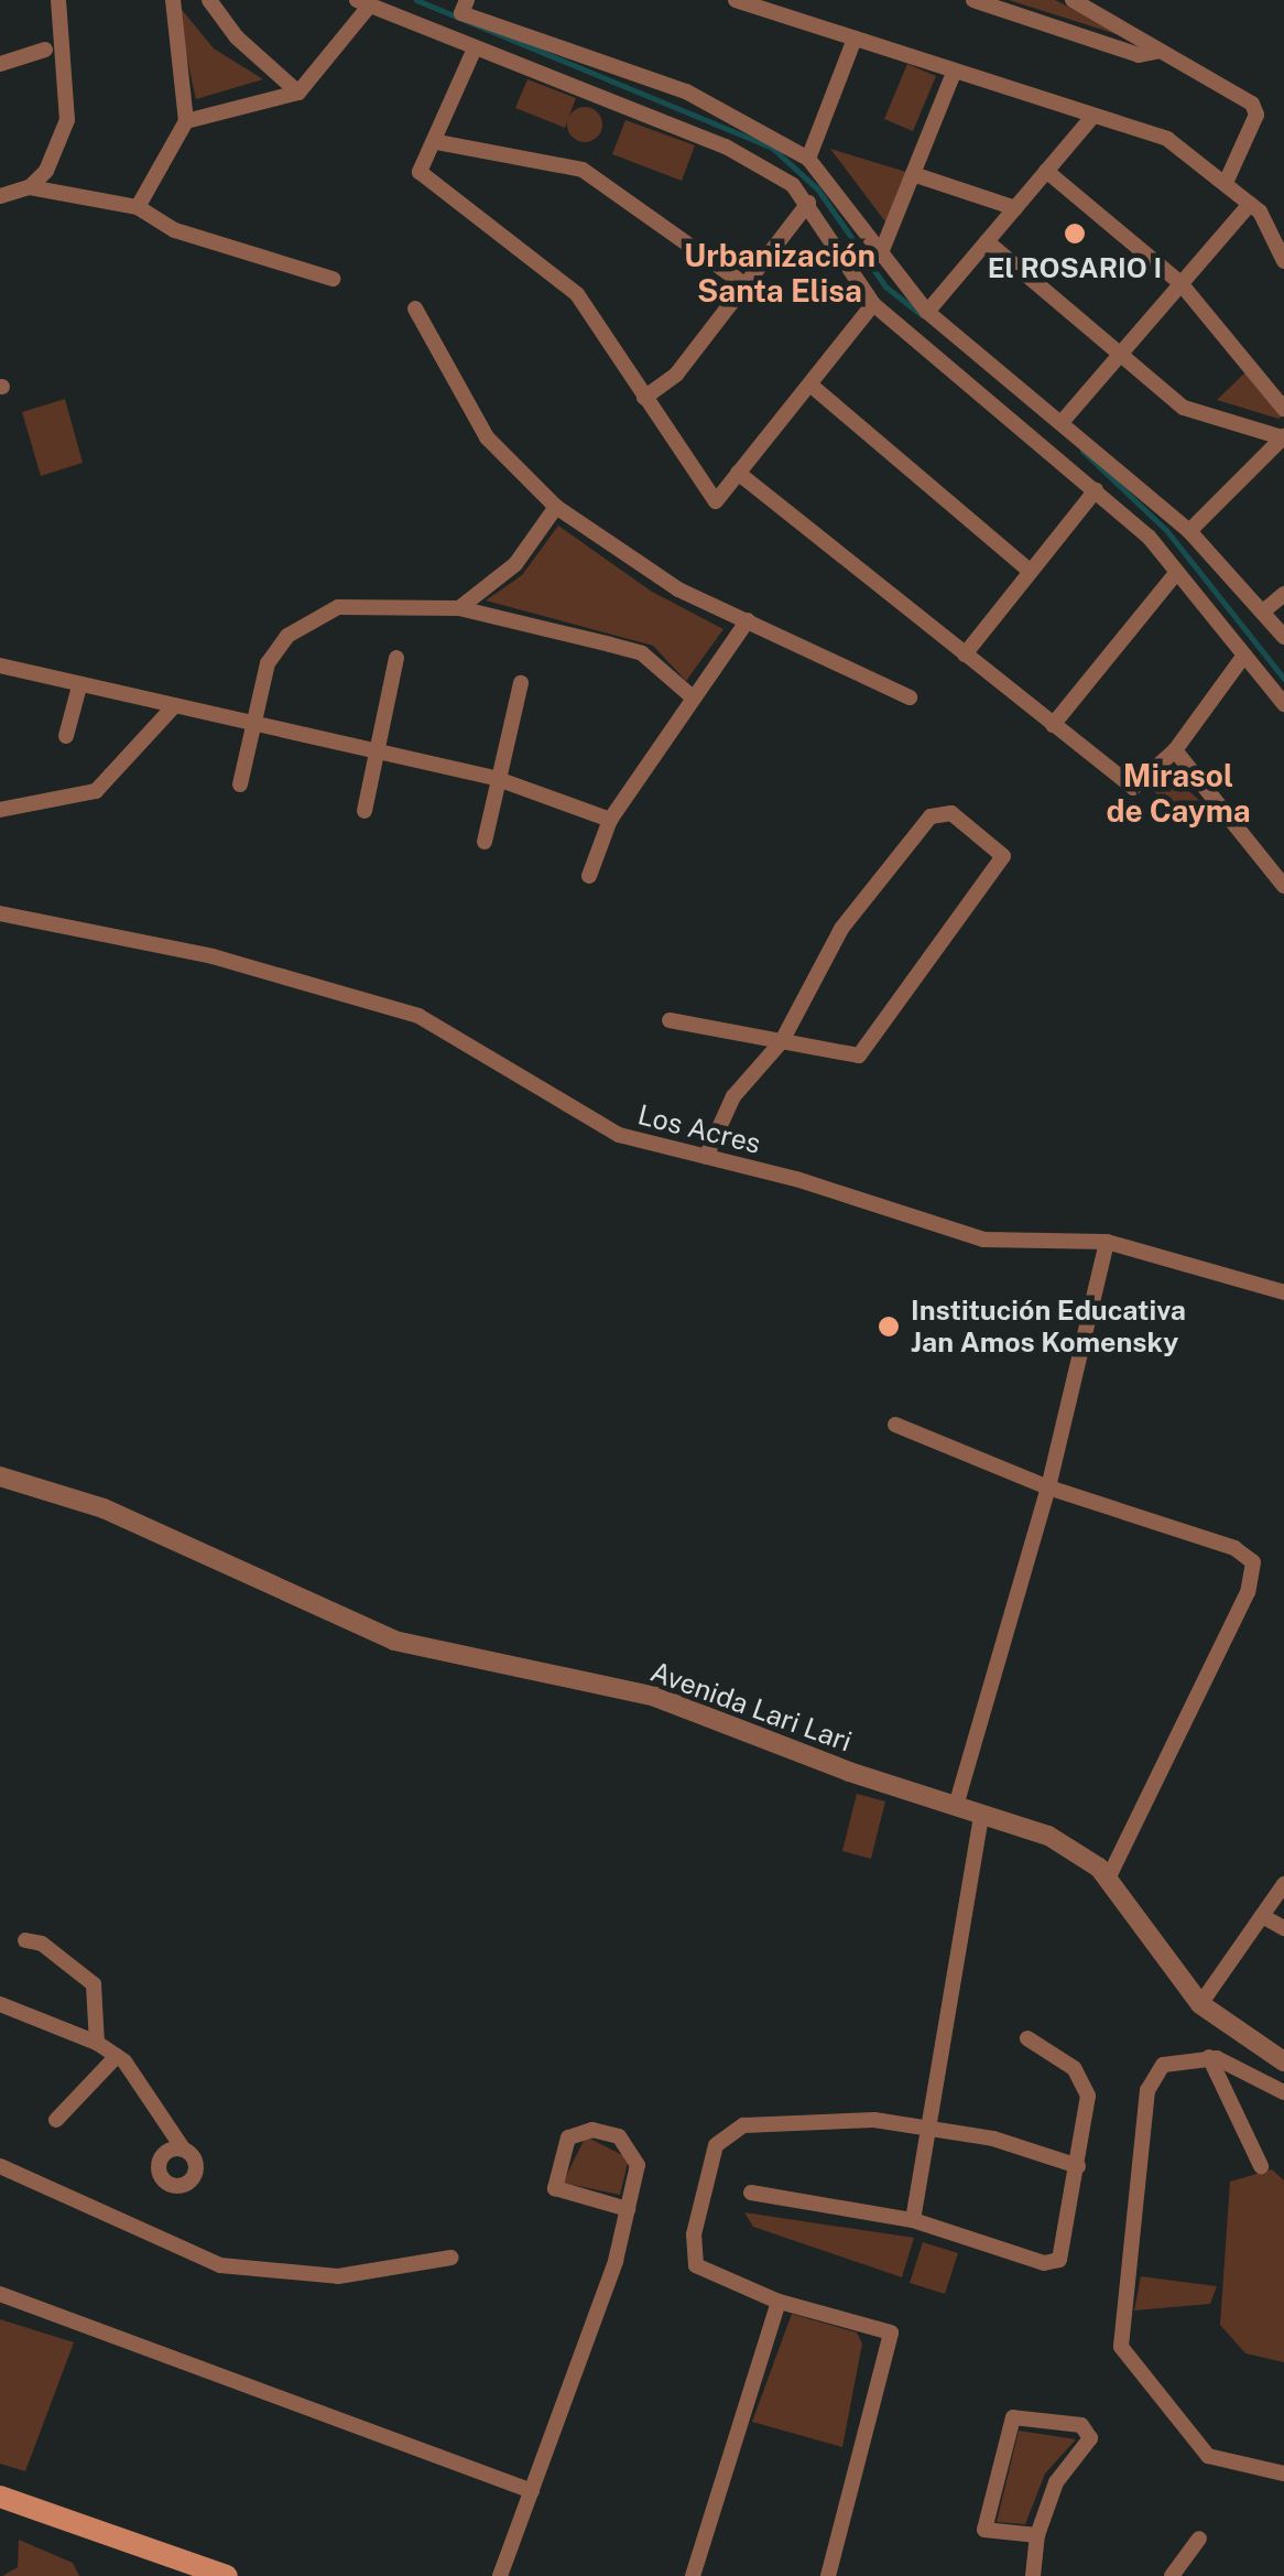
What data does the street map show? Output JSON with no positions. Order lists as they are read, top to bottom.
{
  "streets": {
    "street": ["Los Acres", "Avenida Lari Lari"]
  },
  "districts": ["Urbanización Santa Elisa", "Mirasol de Cayma"],
  "places": ["El ROSARIO I", "Institución Educativa Jan Amos Komensky"]
}
